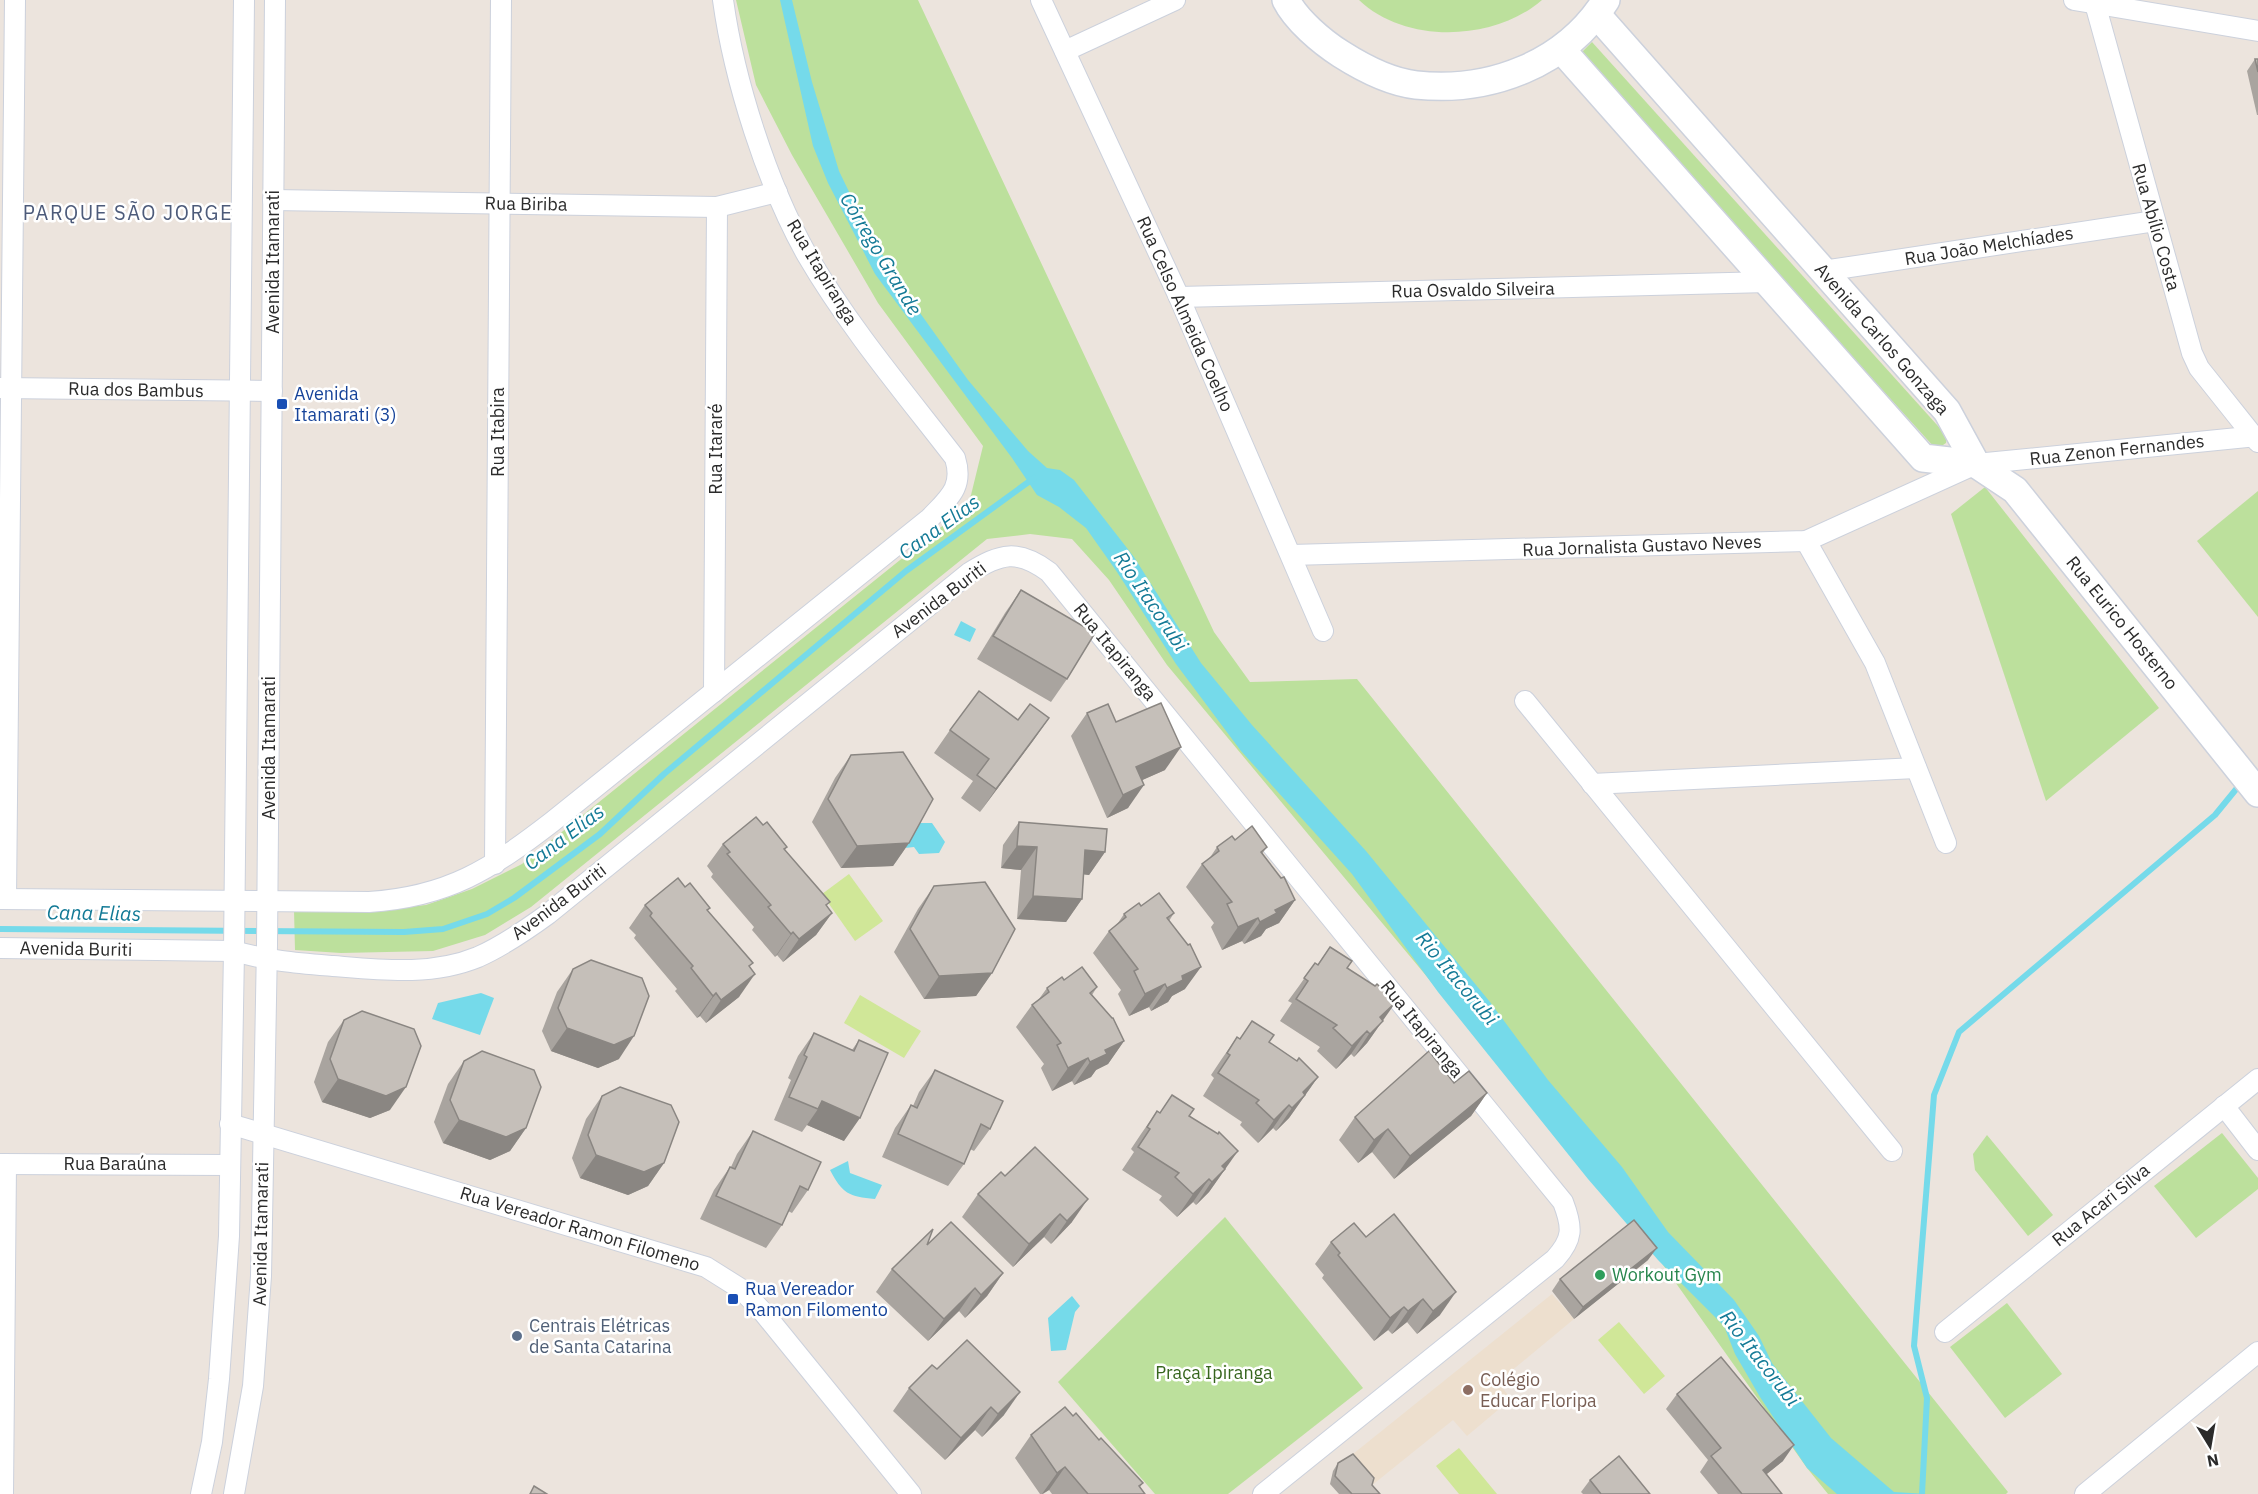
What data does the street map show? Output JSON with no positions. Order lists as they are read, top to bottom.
{
  "streets": {
    "street": [
      "Rua Biriba",
      "Rua Abílio Costa",
      "Rua João Melchíades",
      "Avenida Itamarati",
      "Rua Itapiranga",
      "Rua Osvaldo Silveira",
      "Rua Celso Almeida Coelho",
      "Avenida Carlos Gonzaga",
      "Rua dos Bambus",
      "Rua Itabira",
      "Rua Itararé",
      "Rua Zenon Fernandes",
      "Rua Jornalista Gustavo Neves",
      "Avenida Buriti",
      "Rua Eurico Hosterno",
      "Rua Baraúna",
      "Rua Acari Silva",
      "Rua Vereador Ramon Filomeno"
    ]
  },
  "crossings": [
    ["Rua Biriba", "Avenida Itamarati"],
    ["Rua Biriba", "Rua Itapiranga"],
    ["Rua Biriba", "Rua Itabira"],
    ["Rua Biriba", "Rua Itararé"],
    ["Rua Abílio Costa", "Rua João Melchíades"],
    ["Rua Abílio Costa", "Rua Zenon Fernandes"],
    ["Rua João Melchíades", "Avenida Carlos Gonzaga"],
    ["Avenida Itamarati", "Rua dos Bambus"],
    ["Avenida Itamarati", "Avenida Buriti"],
    ["Avenida Itamarati", "Rua Baraúna"],
    ["Avenida Itamarati", "Rua Vereador Ramon Filomeno"],
    ["Rua Itapiranga", "Rua Itararé"],
    ["Rua Itapiranga", "Avenida Buriti"],
    ["Rua Osvaldo Silveira", "Rua Celso Almeida Coelho"],
    ["Rua Celso Almeida Coelho", "Rua Jornalista Gustavo Neves"],
    ["Avenida Carlos Gonzaga", "Rua Zenon Fernandes"],
    ["Avenida Carlos Gonzaga", "Rua Jornalista Gustavo Neves"],
    ["Avenida Carlos Gonzaga", "Rua Eurico Hosterno"],
    ["Rua Zenon Fernandes", "Rua Jornalista Gustavo Neves"],
    ["Rua Zenon Fernandes", "Rua Eurico Hosterno"],
    ["Rua Jornalista Gustavo Neves", "Rua Eurico Hosterno"]
  ],
  "districts": ["PARQUE SÃO JORGE"],
  "water": ["Córrego Grande", "Cana Elias", "Rio Itacorubi"],
  "parks": ["Praça Ipiranga"],
  "places": {
    "transit": ["Avenida Itamarati (3)", "Rua Vereador Ramon Filomento"],
    "other": ["Workout Gym", "Centrais Elétricas de Santa Catarina", "Colégio Educar Floripa"]
  },
  "north": "bottom"
}
